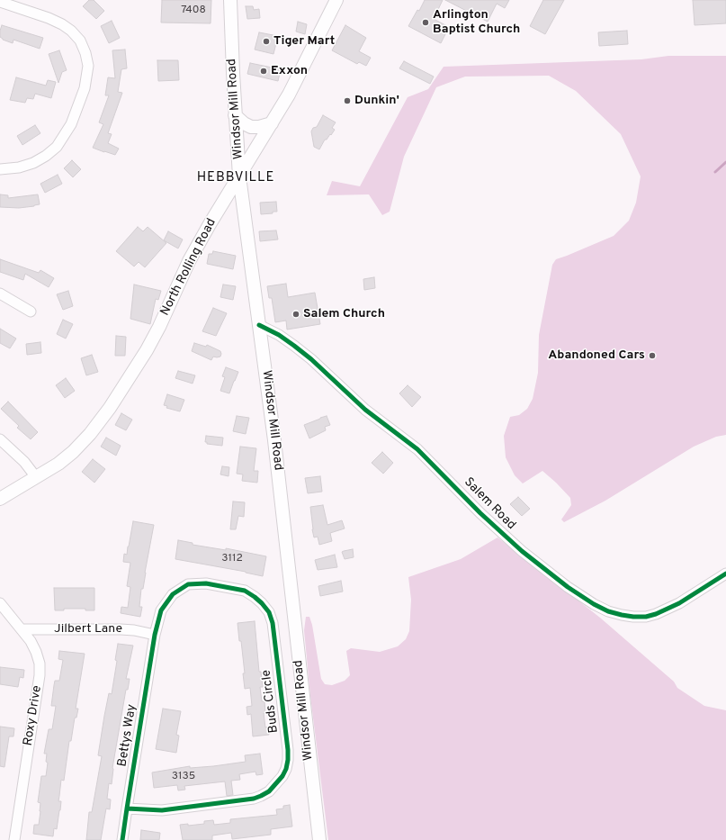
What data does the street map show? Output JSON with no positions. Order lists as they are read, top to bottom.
{
  "streets": {
    "main road": ["Windsor Mill Road", "North Rolling Road"],
    "street": [
      "Salem Road",
      "Jilbert Lane",
      "Buds Circle",
      "Roxy Drive",
      "Bettys Way"
    ]
  },
  "crossings": [
    ["Windsor Mill Road", "North Rolling Road"],
    ["Windsor Mill Road", "Salem Road"],
    ["Jilbert Lane", "Buds Circle"],
    ["Jilbert Lane", "Roxy Drive"],
    ["Jilbert Lane", "Bettys Way"],
    ["Buds Circle", "Bettys Way"]
  ],
  "districts": ["HEBBVILLE"],
  "places": [
    "Arlington Baptist Church",
    "Tiger Mart",
    "Exxon",
    "Dunkin'",
    "Salem Church",
    "Abandoned Cars"
  ],
  "house_numbers": ["7408", "3112", "3135"]
}
